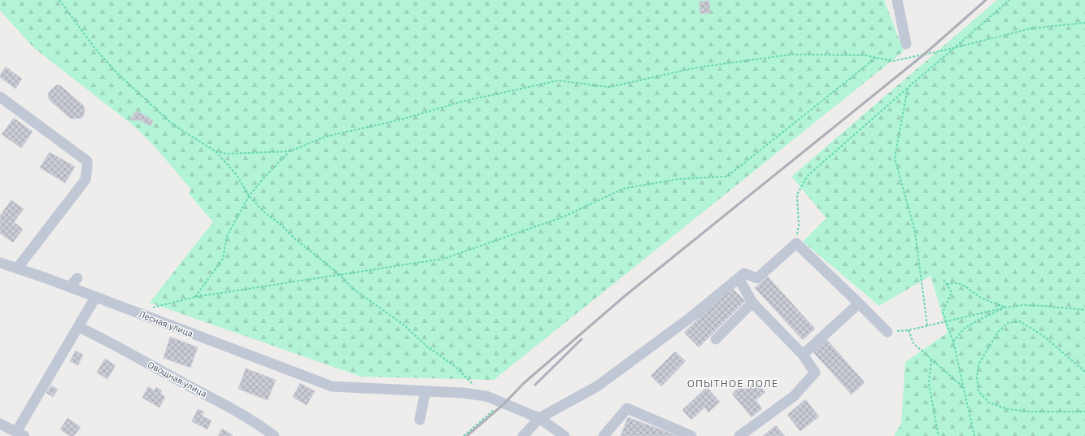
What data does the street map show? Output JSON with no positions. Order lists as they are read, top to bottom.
{
  "streets": {
    "street": ["Лесная улица", "Овощная улица"]
  },
  "districts": ["ОПЫТНОЕ ПОЛЕ"]
}
